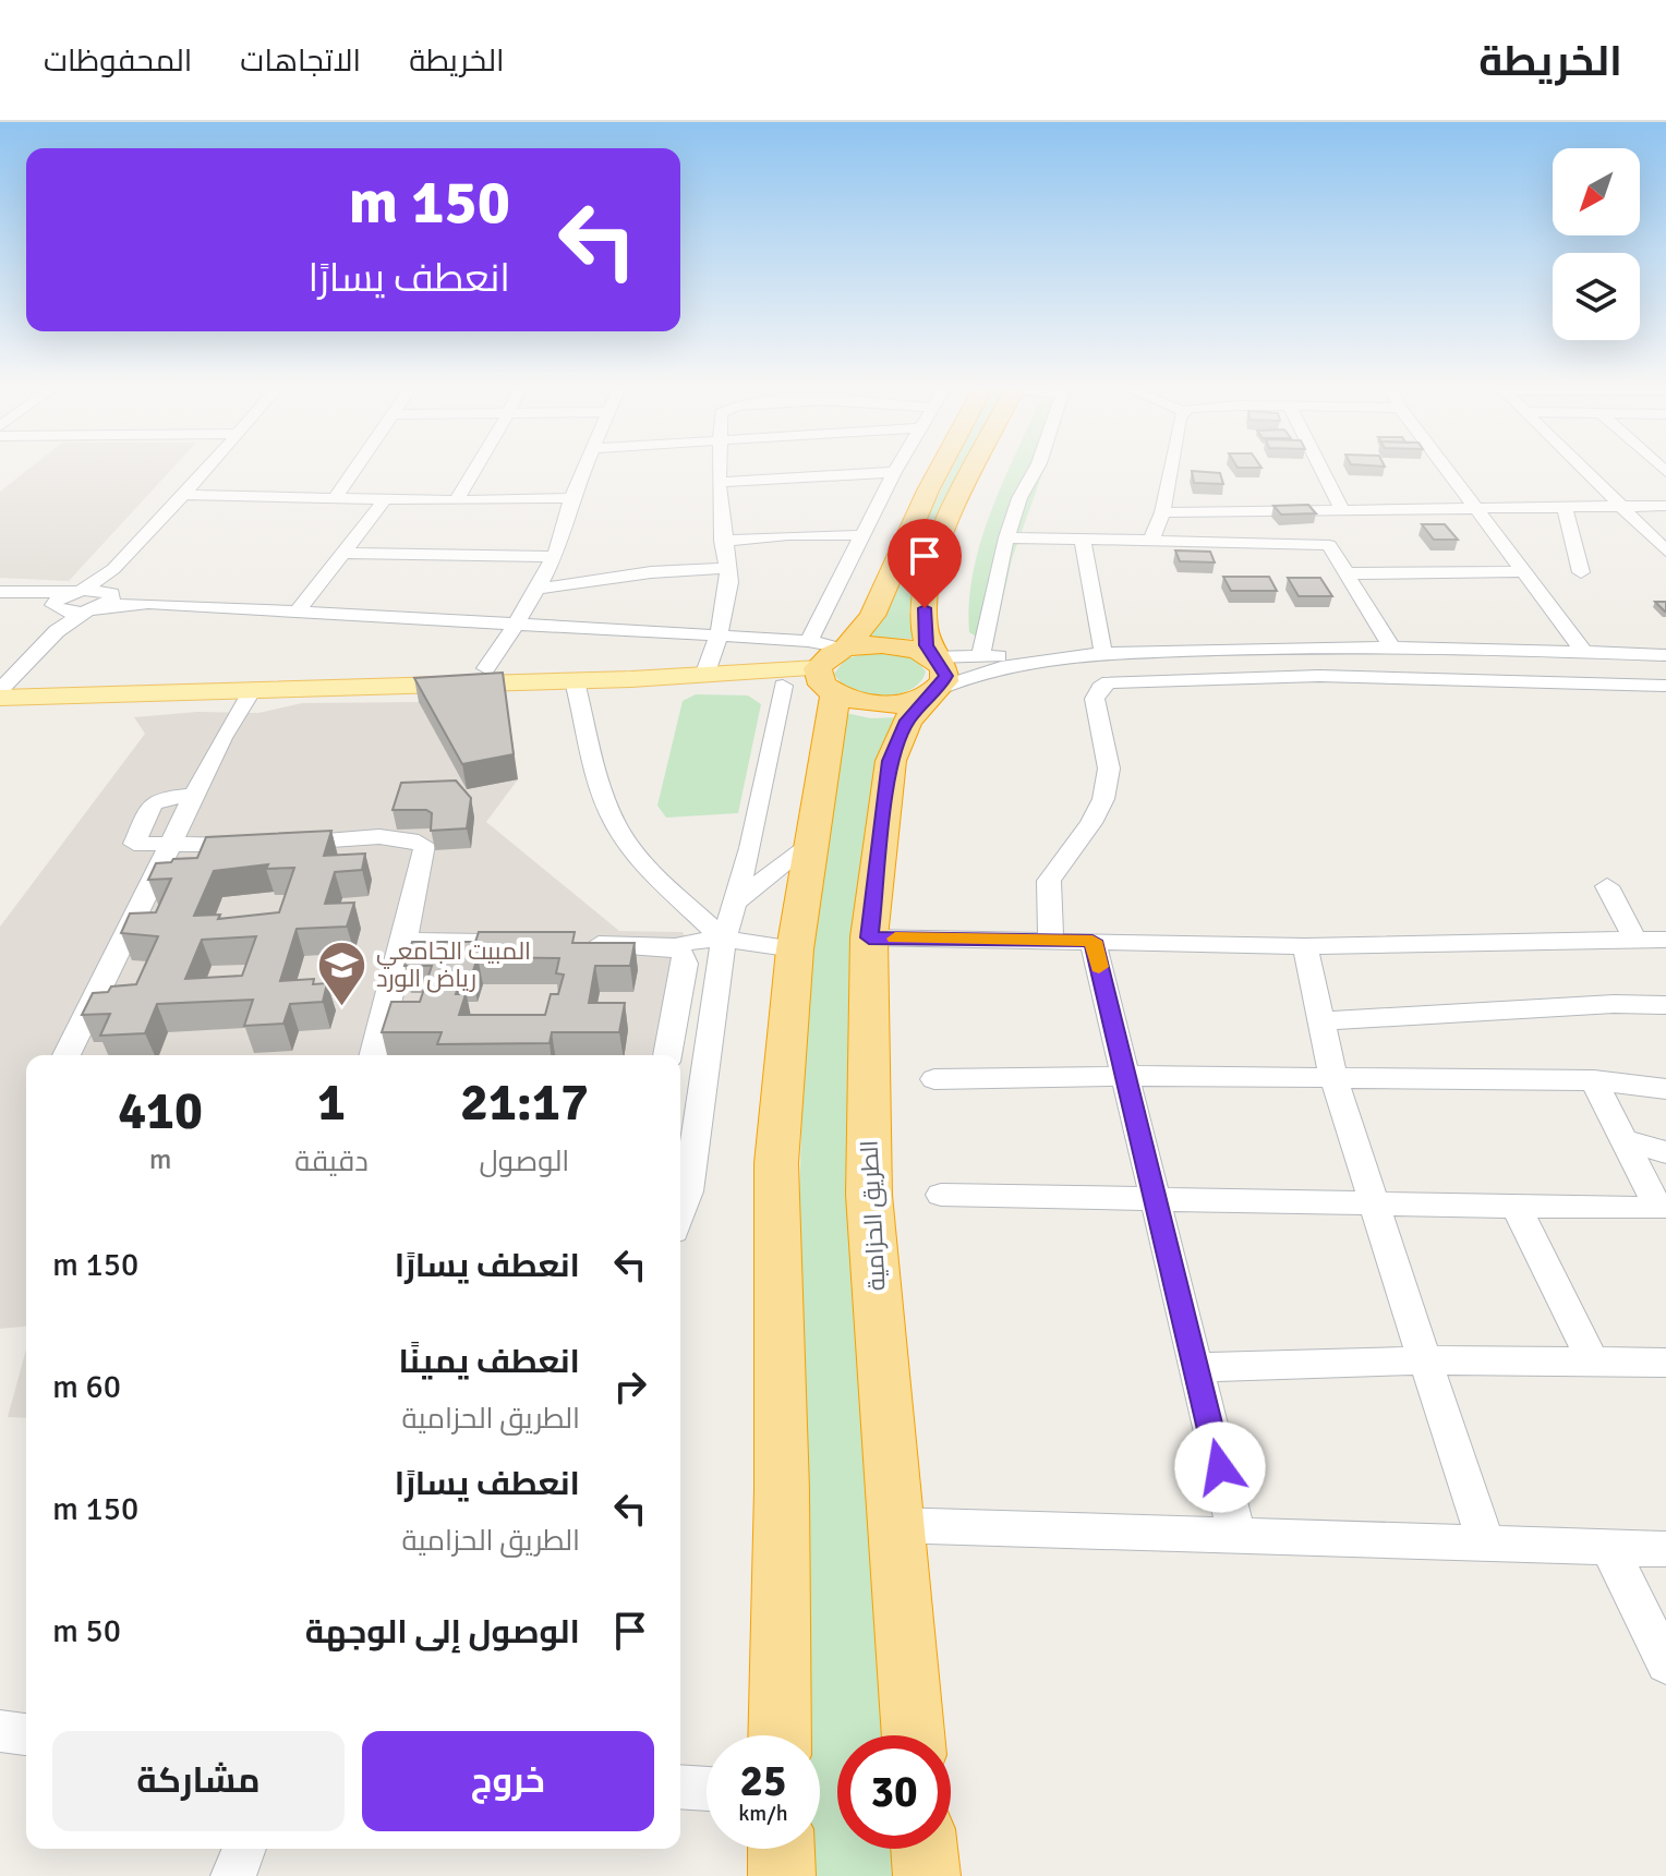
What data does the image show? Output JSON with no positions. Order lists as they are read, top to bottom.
{
  "streets": {
    "highway": ["الطريق الحزامية"]
  },
  "places": {
    "school or university": ["المبيت الجامعي رياض الورد"]
  },
  "north": "bottom left",
  "page": {
    "header": "الخريطة",
    "nav": ["الخريطة", "الاتجاهات", "المحفوظات"],
    "turn": ["150 m", "انعطف يسارًا"],
    "eta": [
      "21:17",
      "الوصول",
      "1",
      "دقيقة",
      "410",
      "m"
    ],
    "list": [
      {
        "name": "انعطف يسارًا",
        "value": "150 m"
      },
      {
        "name": "انعطف يمينًا",
        "note": "الطريق الحزامية",
        "value": "60 m"
      },
      {
        "name": "انعطف يسارًا",
        "note": "الطريق الحزامية",
        "value": "150 m"
      },
      {
        "name": "الوصول إلى الوجهة",
        "value": "50 m"
      }
    ],
    "buttons": ["خروج", "مشاركة"],
    "speed": "25 km/h",
    "limit": "30"
  }
}
